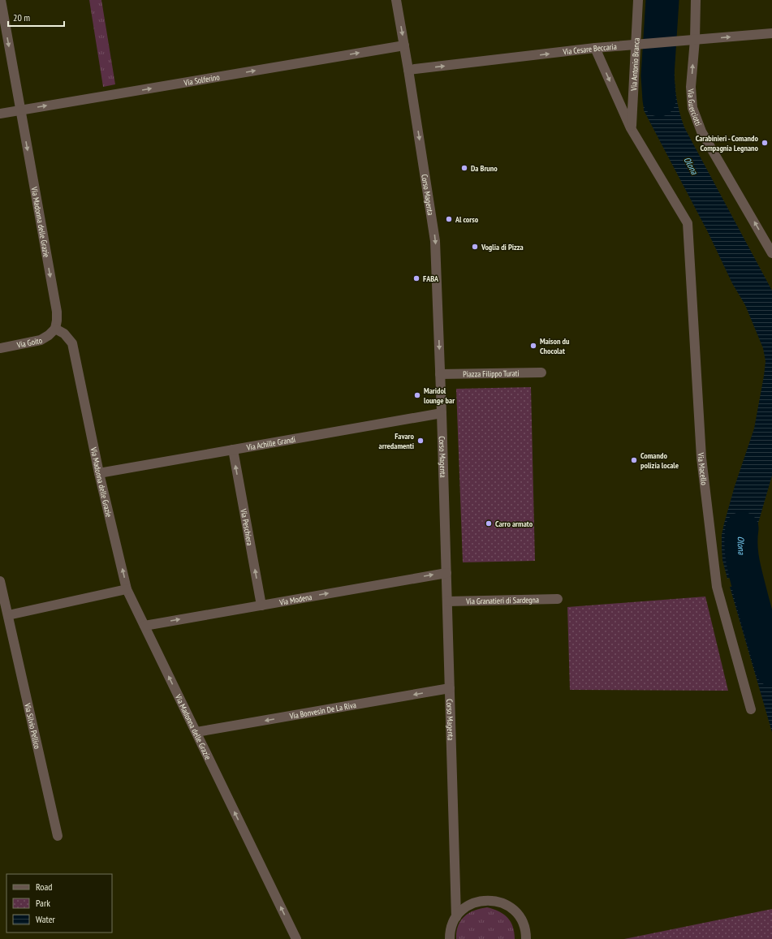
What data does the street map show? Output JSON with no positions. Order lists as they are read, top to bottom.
{
  "streets": {
    "street": [
      "Via Cesare Beccaria",
      "Via Antonio Branca",
      "Via Solferino",
      "Via Guerciotti",
      "Corso Magenta",
      "Via Madonna delle Grazie",
      "Via Goito",
      "Piazza Filippo Turati",
      "Via Achille Grandi",
      "Via Macello",
      "Via Peschiera",
      "Via Modena",
      "Via Granatieri di Sardegna",
      "Via Bonvesin De La Riva",
      "Via Silvio Pellico"
    ]
  },
  "crossings": [
    ["Via Cesare Beccaria", "Via Antonio Branca"],
    ["Via Cesare Beccaria", "Via Guerciotti"],
    ["Via Cesare Beccaria", "Corso Magenta"],
    ["Via Antonio Branca", "Via Macello"],
    ["Via Solferino", "Corso Magenta"],
    ["Via Solferino", "Via Madonna delle Grazie"],
    ["Corso Magenta", "Piazza Filippo Turati"],
    ["Corso Magenta", "Via Achille Grandi"],
    ["Corso Magenta", "Via Modena"],
    ["Corso Magenta", "Via Granatieri di Sardegna"],
    ["Corso Magenta", "Via Bonvesin De La Riva"],
    ["Via Madonna delle Grazie", "Via Goito"],
    ["Via Madonna delle Grazie", "Via Achille Grandi"],
    ["Via Madonna delle Grazie", "Via Modena"],
    ["Via Madonna delle Grazie", "Via Bonvesin De La Riva"],
    ["Via Achille Grandi", "Via Peschiera"],
    ["Via Peschiera", "Via Modena"]
  ],
  "one_way": [
    "Via Cesare Beccaria",
    "Via Solferino",
    "Via Guerciotti",
    "Via Peschiera",
    "Via Modena",
    "Via Bonvesin De La Riva"
  ],
  "water": ["Olona"],
  "places": [
    "Carabinieri - Comando Compagnia Legnano",
    "Da Bruno",
    "Al corso",
    "Voglia di Pizza",
    "FABA",
    "Maison du Chocolat",
    "Maridol lounge bar",
    "Favaro arredamenti",
    "Comando polizia locale",
    "Carro armato"
  ],
  "legend": ["Road", "Park", "Water"],
  "scale_bar": "20 m"
}
